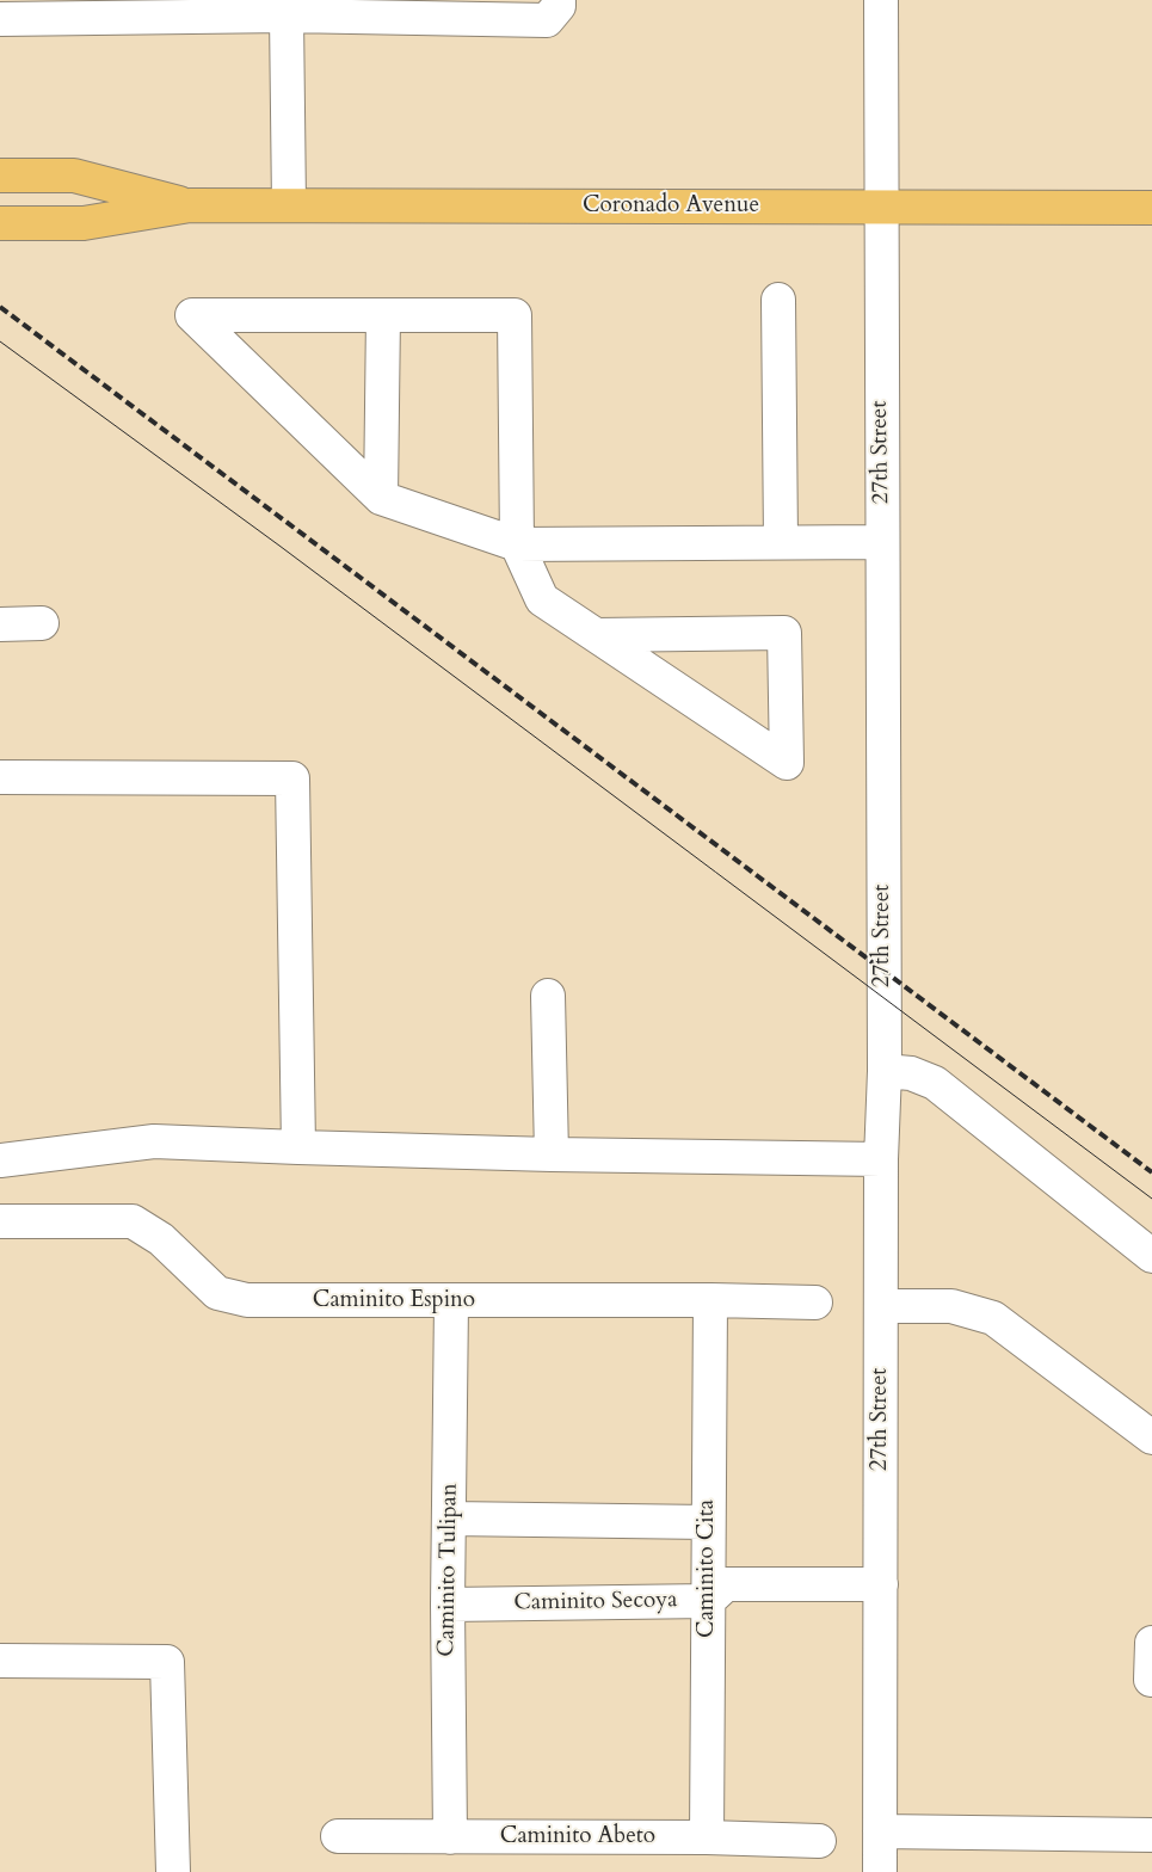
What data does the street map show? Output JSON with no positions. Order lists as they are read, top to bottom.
{
  "streets": {
    "main road": ["Coronado Avenue"],
    "street": [
      "27th Street",
      "Caminito Espino",
      "Caminito Cita",
      "Caminito Tulipan",
      "Caminito Secoya",
      "Caminito Abeto"
    ]
  },
  "crossings": [
    ["Coronado Avenue", "27th Street"],
    ["27th Street", "Caminito Secoya"],
    ["Caminito Espino", "Caminito Cita"],
    ["Caminito Espino", "Caminito Tulipan"],
    ["Caminito Cita", "Caminito Secoya"],
    ["Caminito Cita", "Caminito Abeto"],
    ["Caminito Tulipan", "Caminito Secoya"],
    ["Caminito Tulipan", "Caminito Abeto"]
  ]
}
